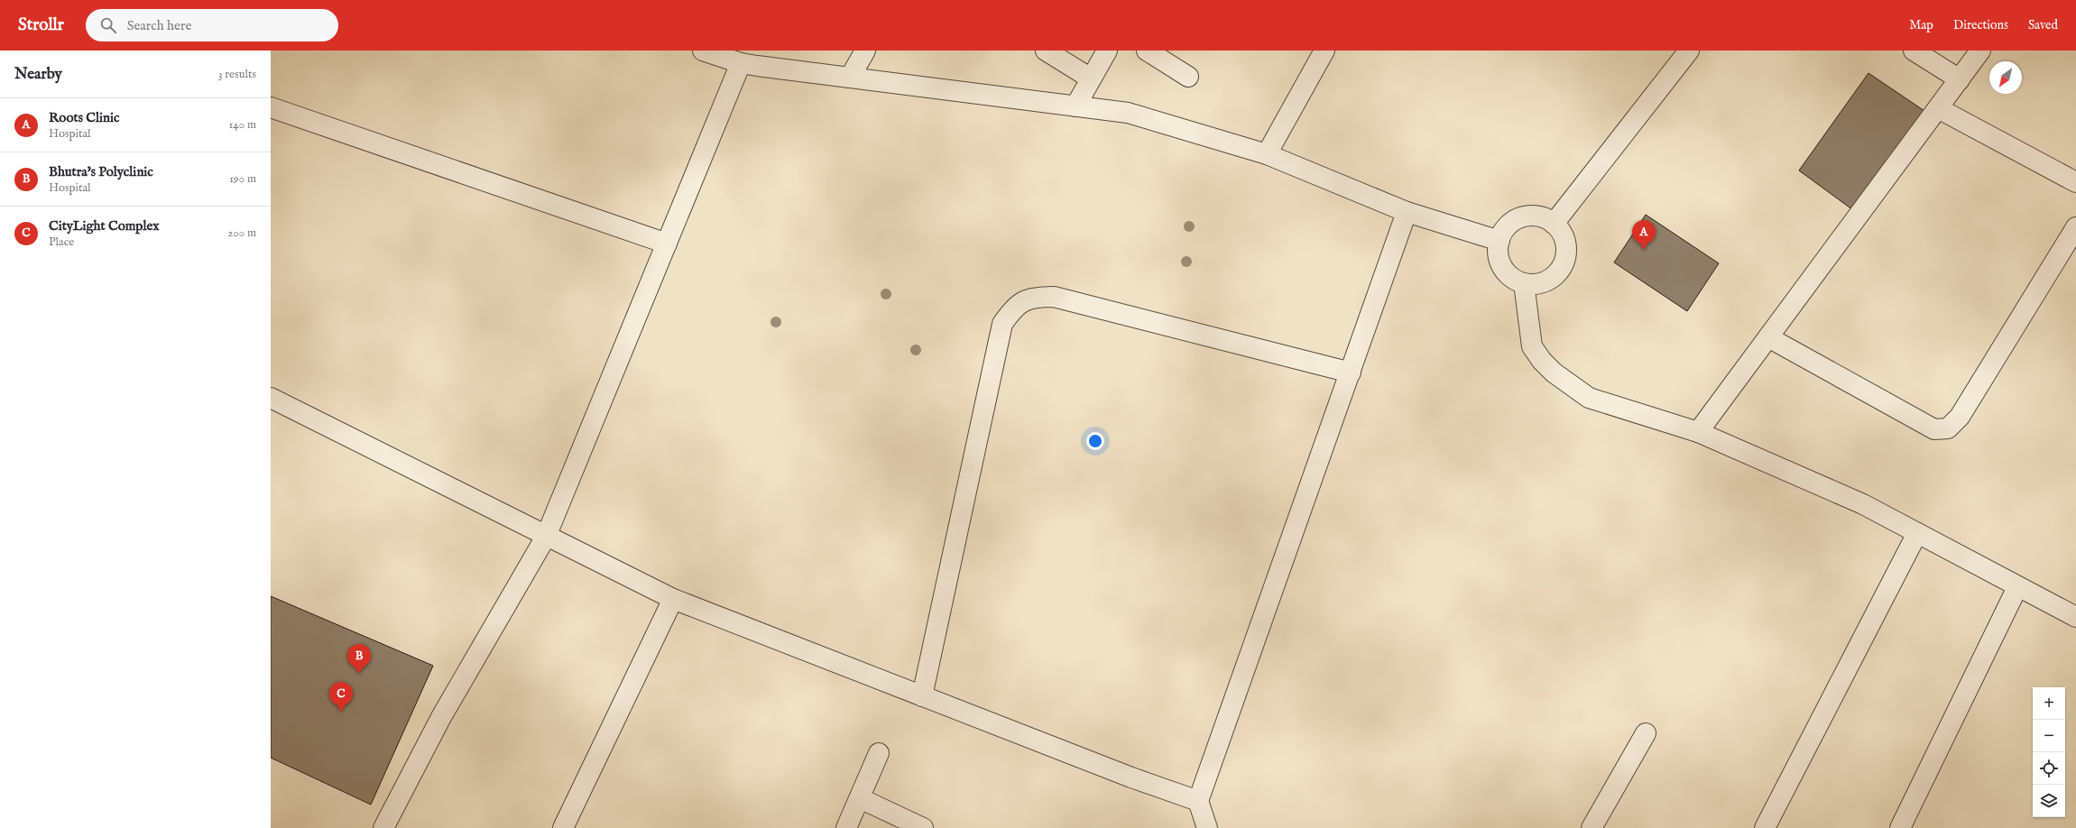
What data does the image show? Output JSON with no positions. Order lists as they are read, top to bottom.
{
  "north": "bottom left",
  "page": {
    "header": "Strollr",
    "search": "Search here",
    "nav": ["Map", "Directions", "Saved"],
    "heading": ["Nearby", "3 results"],
    "list": [
      {
        "mark": "A",
        "name": "Roots Clinic",
        "note": "Hospital",
        "value": "140 m"
      },
      {
        "mark": "B",
        "name": "Bhutra's Polyclinic",
        "note": "Hospital",
        "value": "190 m"
      },
      {
        "mark": "C",
        "name": "CityLight Complex",
        "note": "Place",
        "value": "200 m"
      }
    ],
    "pins": ["A", "B", "C"],
    "map_buttons": ["+", "−"]
  }
}
